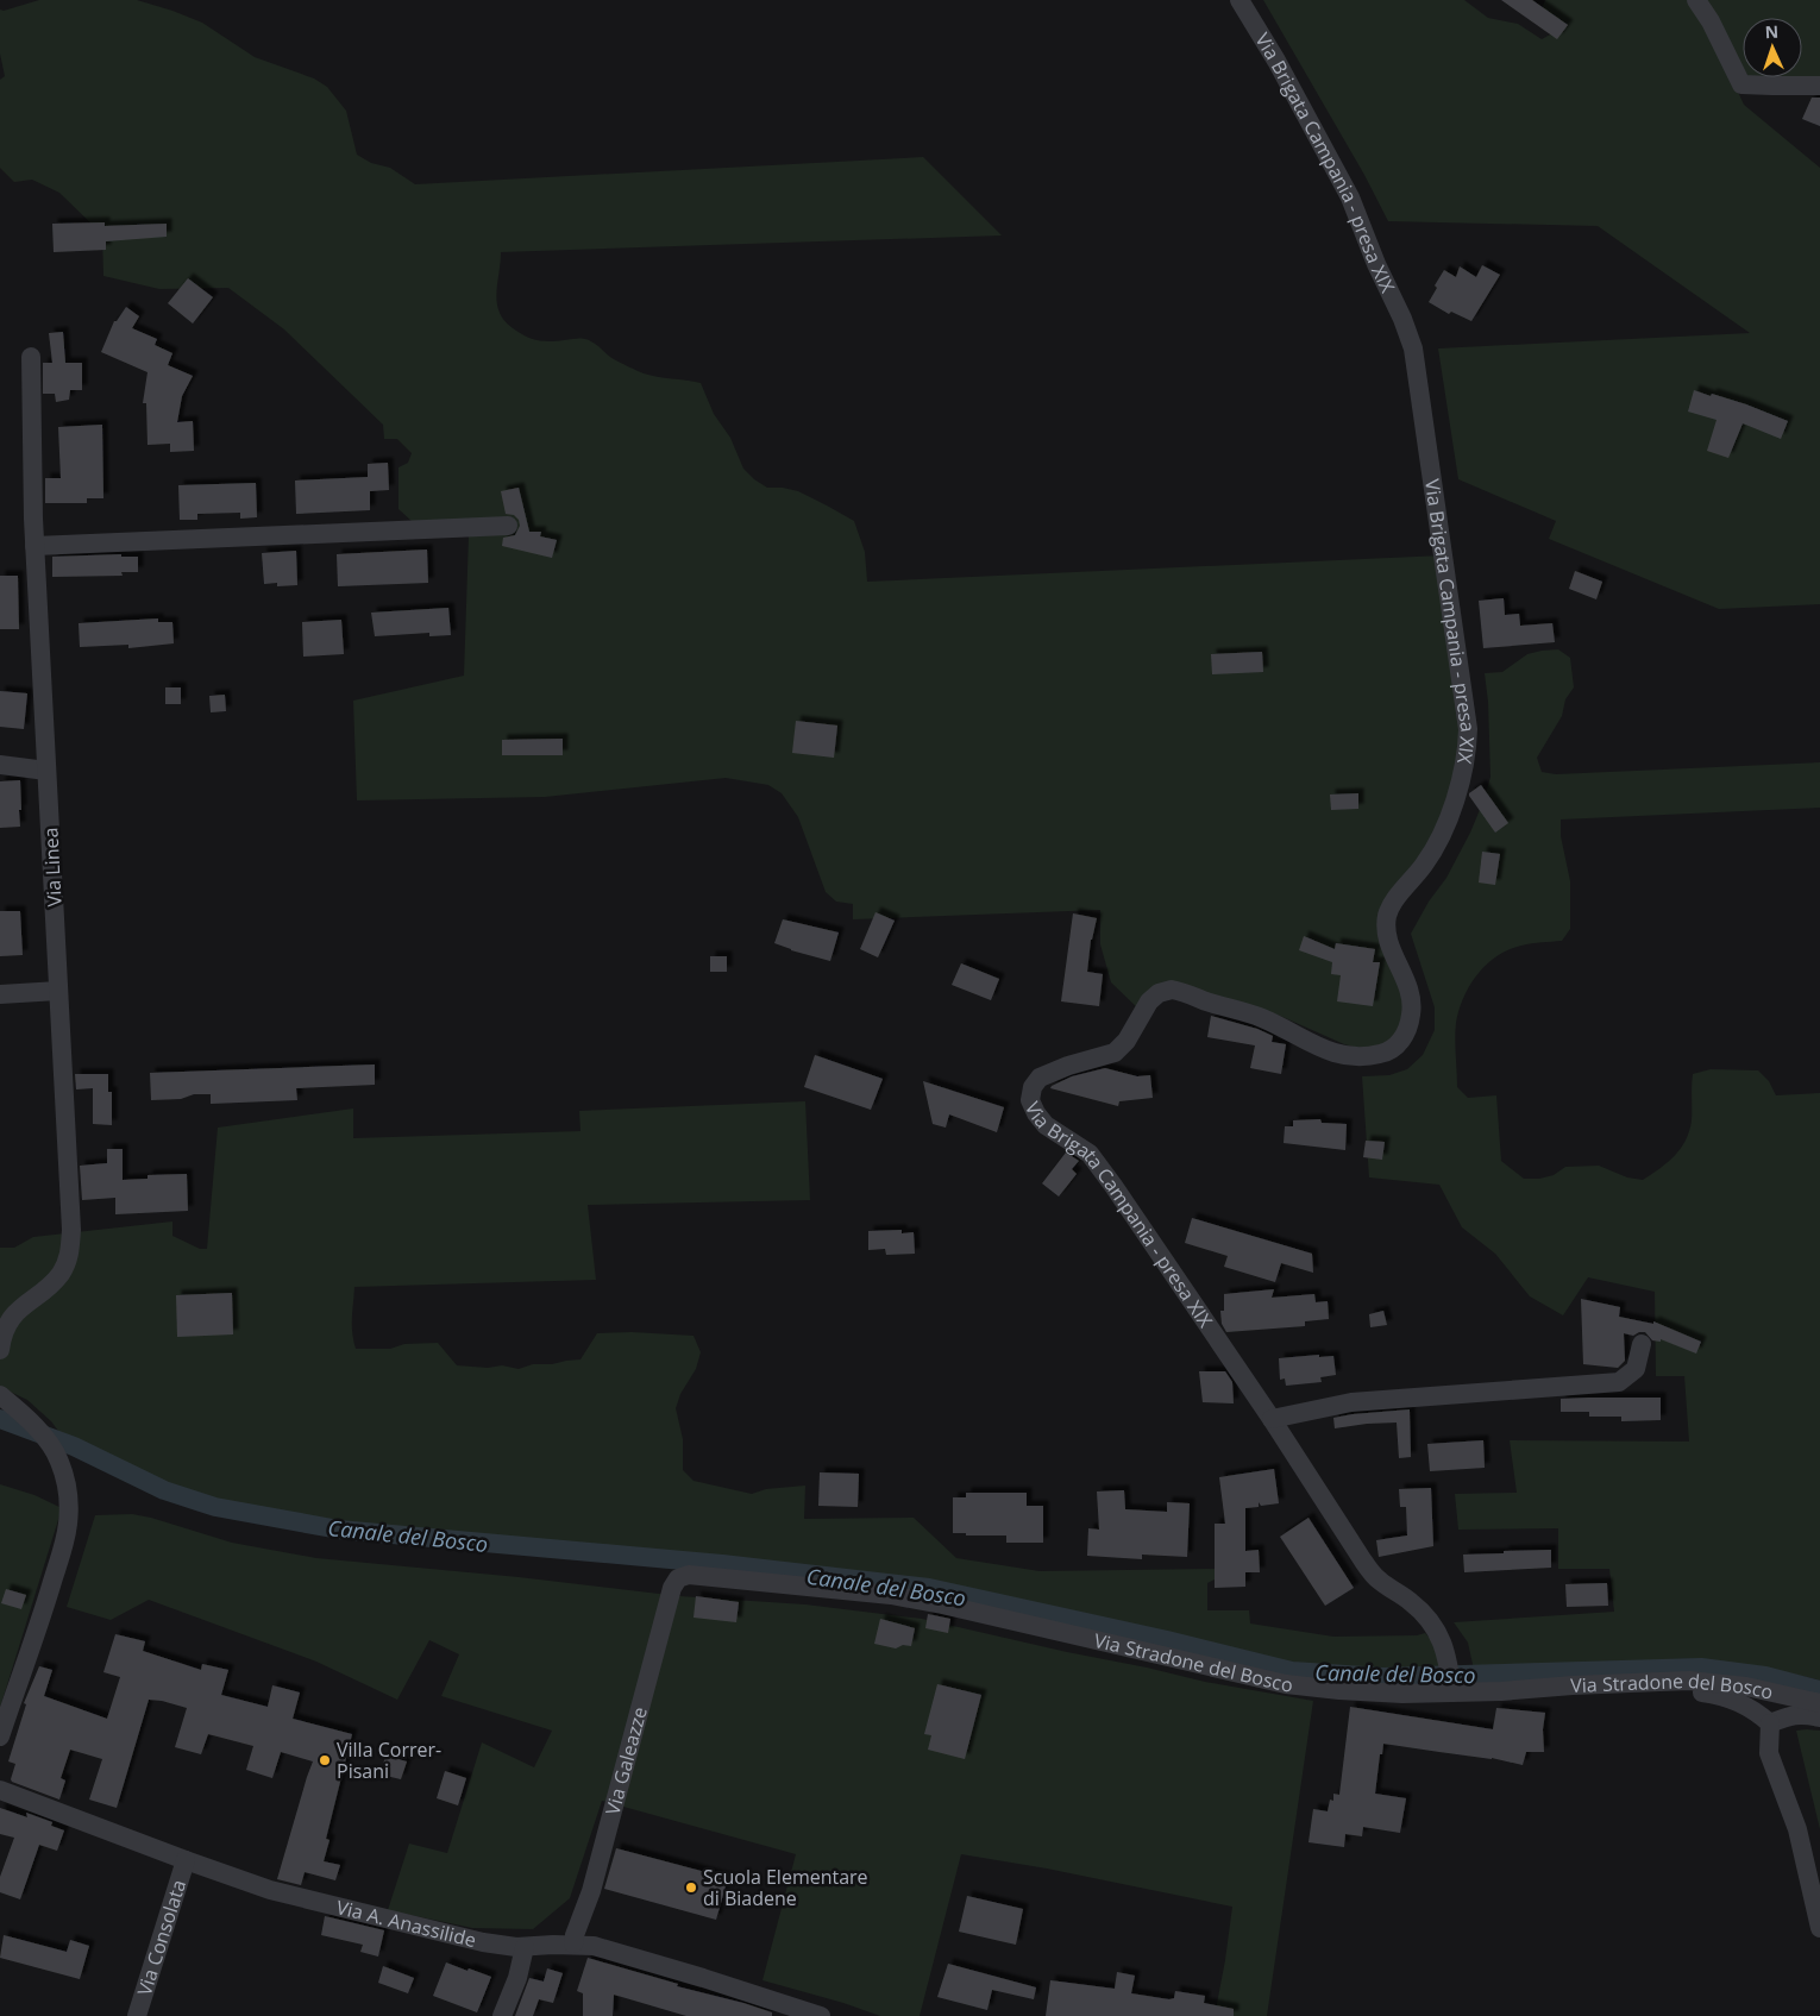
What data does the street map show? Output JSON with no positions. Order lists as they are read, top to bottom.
{
  "streets": {
    "street": [
      "Via Brigata Campania - presa XIX",
      "Via Linea",
      "Via Stradone del Bosco",
      "Via Galeazze",
      "Via A. Anassilide",
      "Via Consolata"
    ]
  },
  "crossings": [
    ["Via Brigata Campania - presa XIX", "Via Stradone del Bosco"],
    ["Via Stradone del Bosco", "Via Galeazze"],
    ["Via Galeazze", "Via A. Anassilide"],
    ["Via A. Anassilide", "Via Consolata"]
  ],
  "water": ["Canale del Bosco"],
  "places": ["Villa Correr- Pisani", "Scuola Elementare di Biadene"],
  "north": "top"
}
